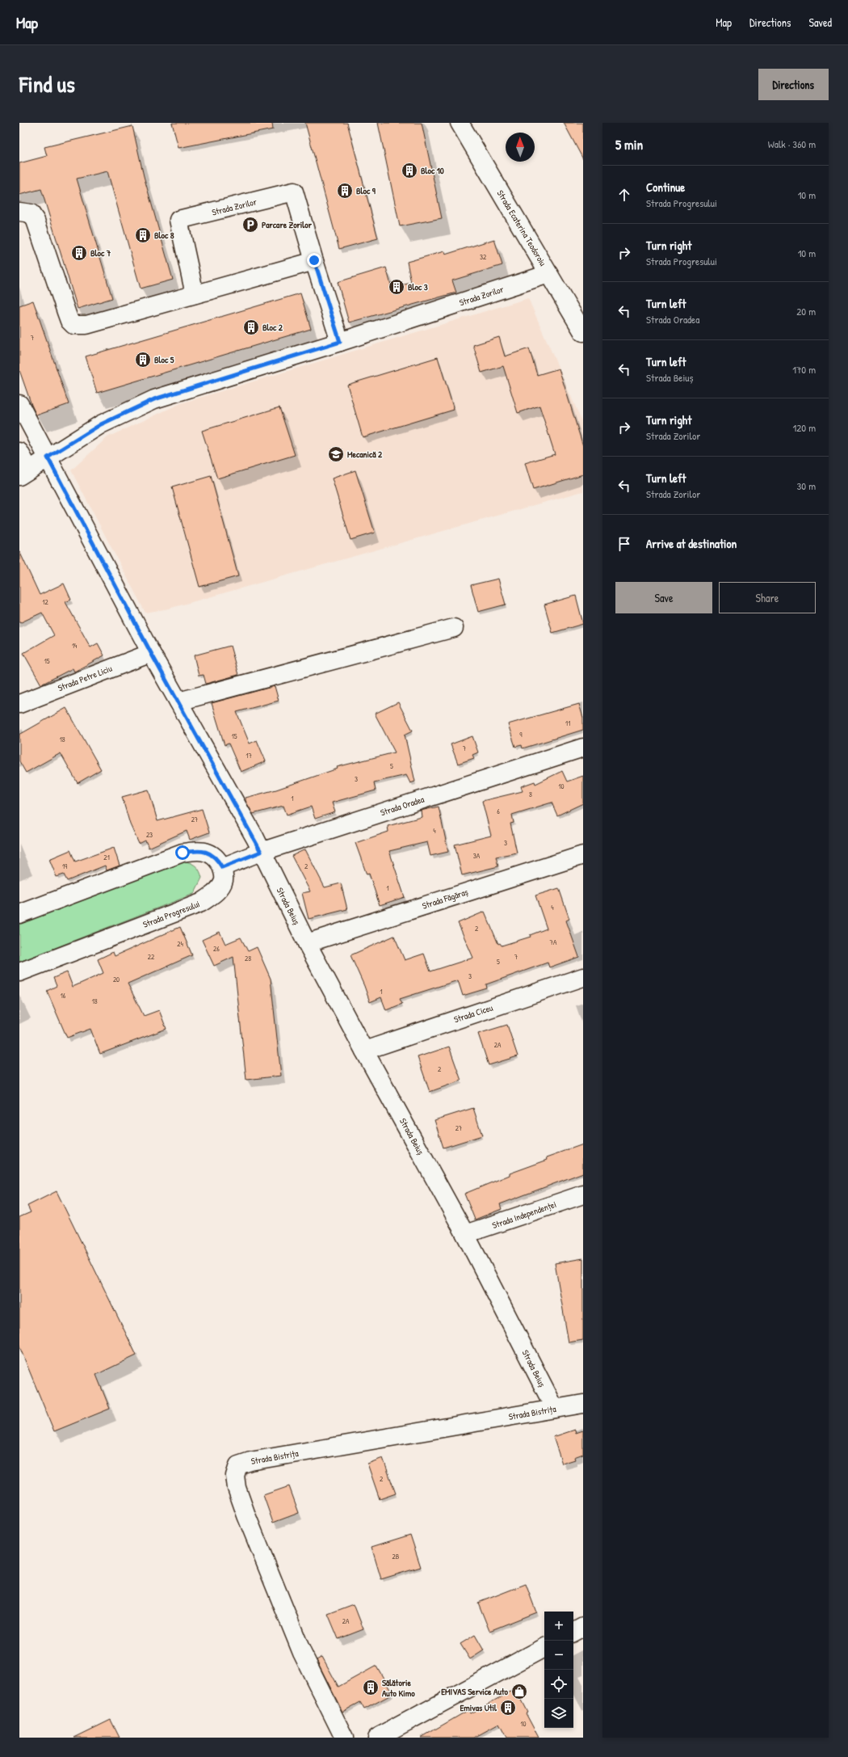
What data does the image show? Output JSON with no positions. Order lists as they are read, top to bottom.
{
  "streets": {
    "street": [
      "Strada Zorilor",
      "Strada Ecaterina Teodoroiu",
      "Strada Petre Liciu",
      "Strada Oradea",
      "Strada Făgăraș",
      "Strada Beiuș",
      "Strada Progresului",
      "Strada Ciceu",
      "Strada Independenței",
      "Strada Bistrița"
    ]
  },
  "crossings": [
    ["Strada Zorilor", "Strada Ecaterina Teodoroiu"],
    ["Strada Zorilor", "Strada Beiuș"],
    ["Strada Petre Liciu", "Strada Beiuș"],
    ["Strada Oradea", "Strada Beiuș"],
    ["Strada Oradea", "Strada Progresului"],
    ["Strada Făgăraș", "Strada Beiuș"],
    ["Strada Beiuș", "Strada Ciceu"],
    ["Strada Beiuș", "Strada Independenței"],
    ["Strada Beiuș", "Strada Bistrița"]
  ],
  "places": {
    "building": [
      "Bloc 10",
      "Bloc 9",
      "Bloc 8",
      "Bloc 7",
      "Bloc 3",
      "Bloc 2",
      "Bloc 5",
      "Sălătorie Auto Kimo",
      "Emivas Util"
    ],
    "parking": ["Parcare Zorilor"],
    "school or university": ["Mecanică 2"],
    "shop": ["EMIVAS Service Auto"]
  },
  "house_numbers": [
    "32",
    "7",
    "12",
    "14",
    "15",
    "11",
    "9",
    "15",
    "18",
    "7",
    "17",
    "5",
    "3",
    "10",
    "8",
    "1",
    "6",
    "27",
    "4",
    "23",
    "3",
    "3A",
    "21",
    "19",
    "2",
    "1",
    "4",
    "2",
    "7A",
    "24",
    "26",
    "22",
    "7",
    "28",
    "5",
    "3",
    "20",
    "1",
    "16",
    "18",
    "2A",
    "2",
    "27",
    "2",
    "2B",
    "2A",
    "10"
  ],
  "north": "top",
  "page": {
    "header": "Map",
    "nav": ["Map", "Directions", "Saved"],
    "title": "Find us",
    "buttons": [
      "Directions",
      ["Save", "Share"]
    ],
    "heading": ["5 min", "Walk · 360 m"],
    "list": [
      ["Continue", "Strada Progresului", "10 m"],
      ["Turn right", "Strada Progresului", "10 m"],
      ["Turn left", "Strada Oradea", "20 m"],
      ["Turn left", "Strada Beiuș", "170 m"],
      ["Turn right", "Strada Zorilor", "120 m"],
      ["Turn left", "Strada Zorilor", "30 m"],
      "Arrive at destination"
    ],
    "map_buttons": ["+", "−"]
  }
}
